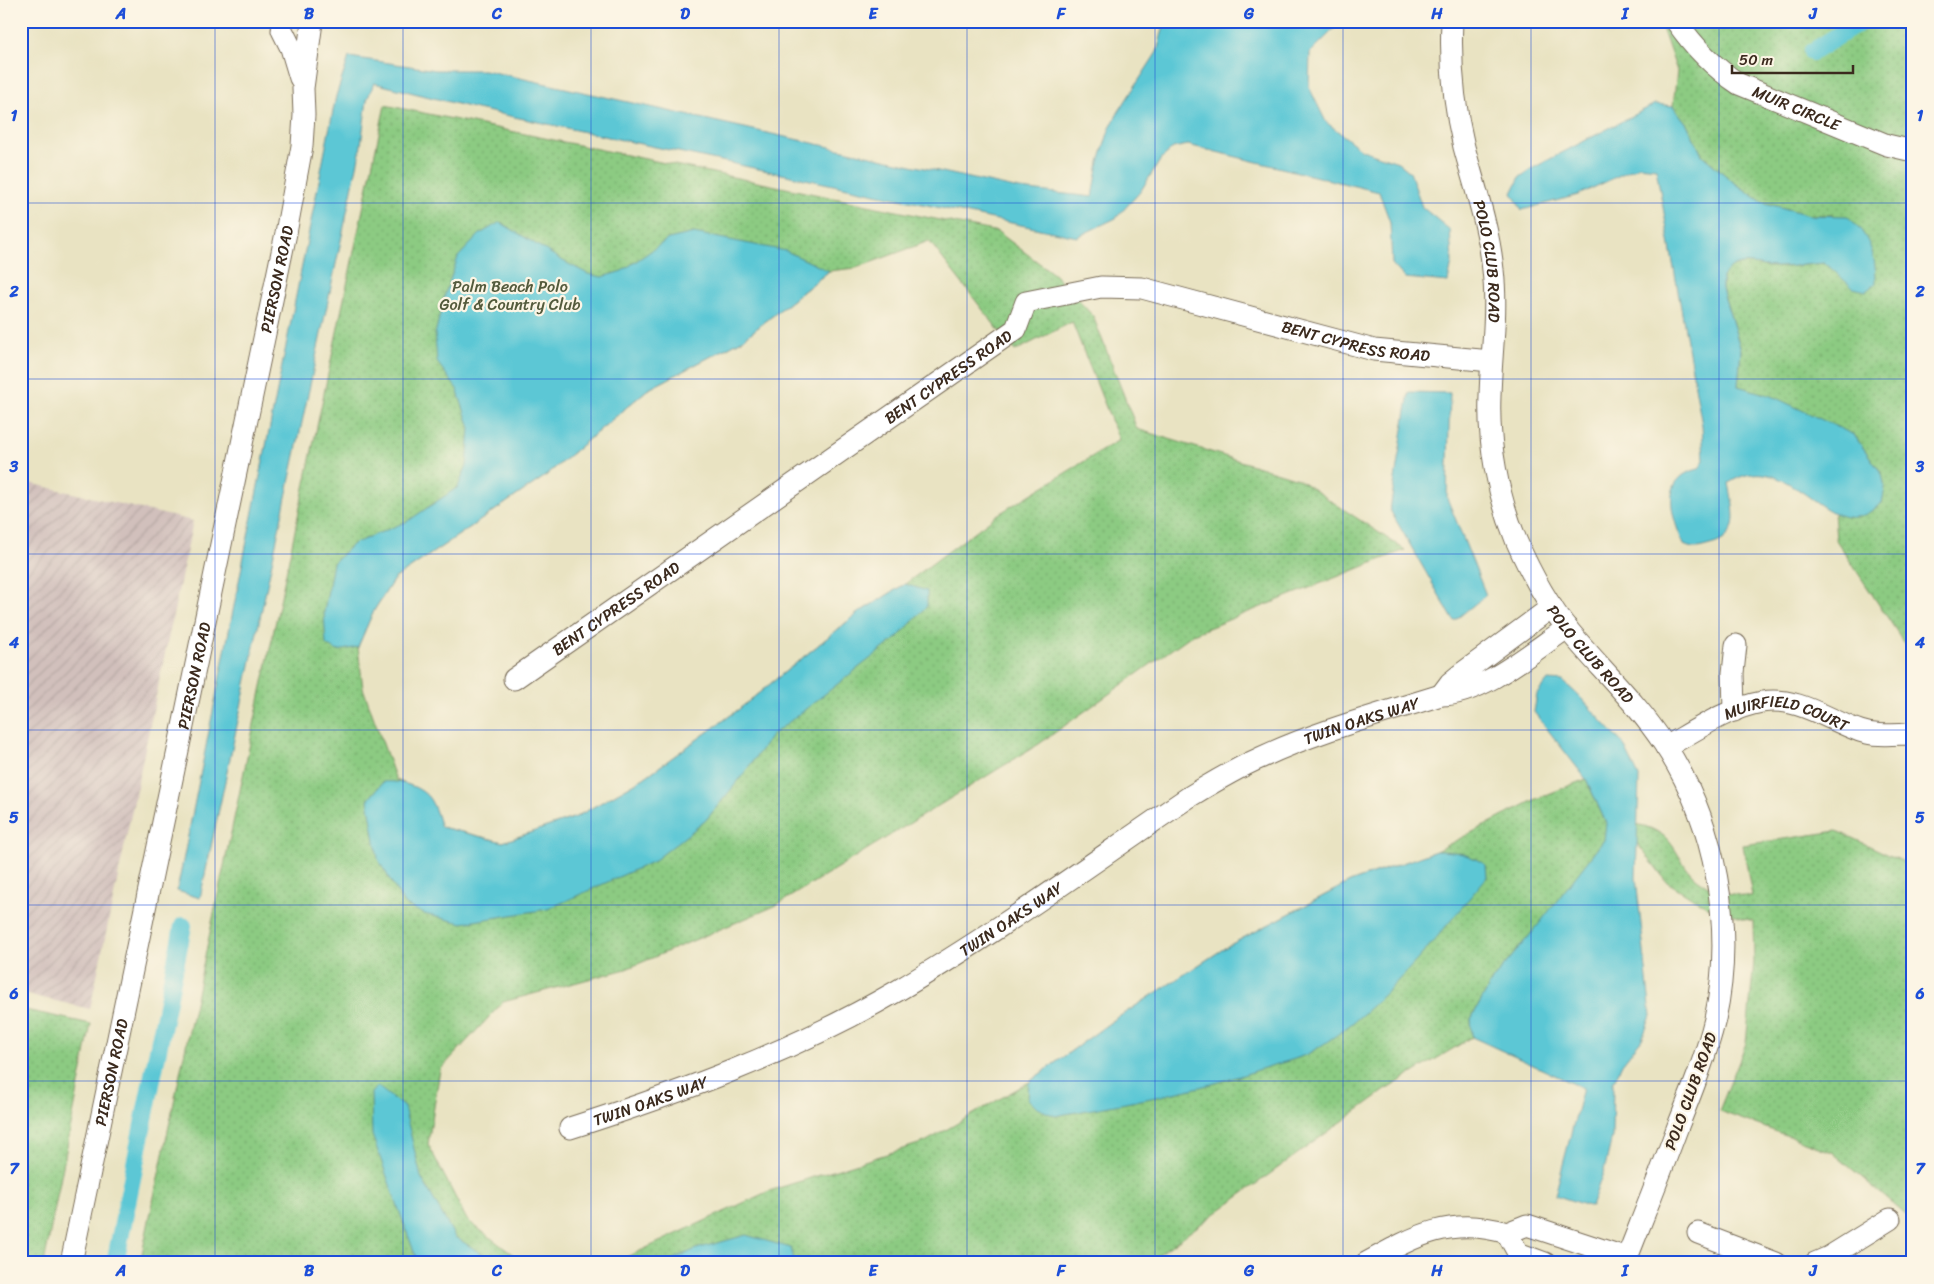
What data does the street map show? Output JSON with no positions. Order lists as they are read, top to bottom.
{
  "streets": {
    "street": [
      "MUIR CIRCLE",
      "POLO CLUB ROAD",
      "PIERSON ROAD",
      "BENT CYPRESS ROAD",
      "TWIN OAKS WAY",
      "MUIRFIELD COURT"
    ]
  },
  "crossings": [
    ["POLO CLUB ROAD", "BENT CYPRESS ROAD"],
    ["POLO CLUB ROAD", "TWIN OAKS WAY"],
    ["POLO CLUB ROAD", "MUIRFIELD COURT"]
  ],
  "parks": ["Palm Beach Polo Golf & Country Club"],
  "scale_bar": "50 m",
  "grid": {
    "columns": [
      "A",
      "B",
      "C",
      "D",
      "E",
      "F",
      "G",
      "H",
      "I",
      "J"
    ],
    "rows": [
      "1",
      "2",
      "3",
      "4",
      "5",
      "6",
      "7"
    ]
  }
}
